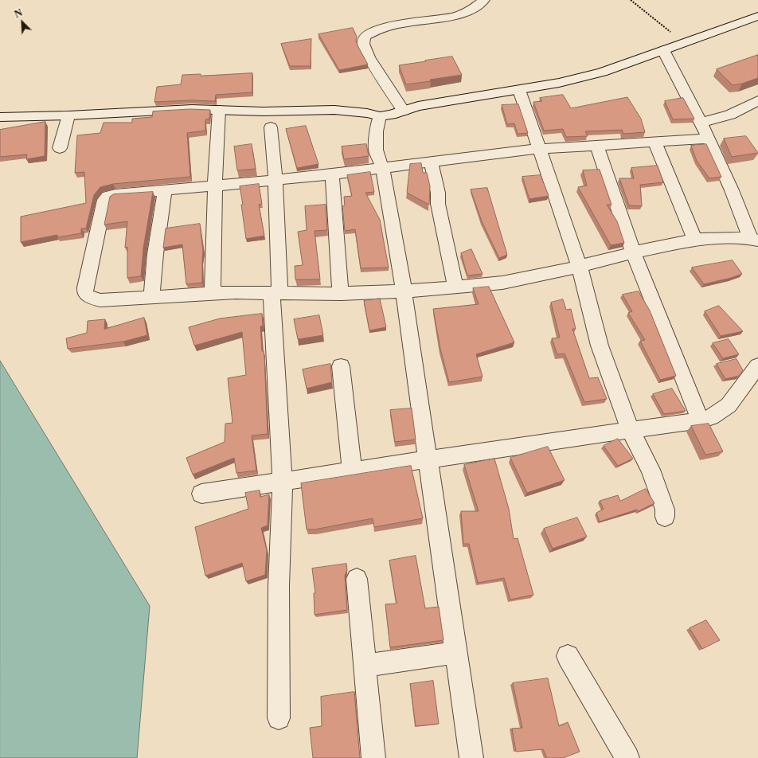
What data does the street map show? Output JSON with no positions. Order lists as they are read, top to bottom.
{
  "north": "top left"
}
